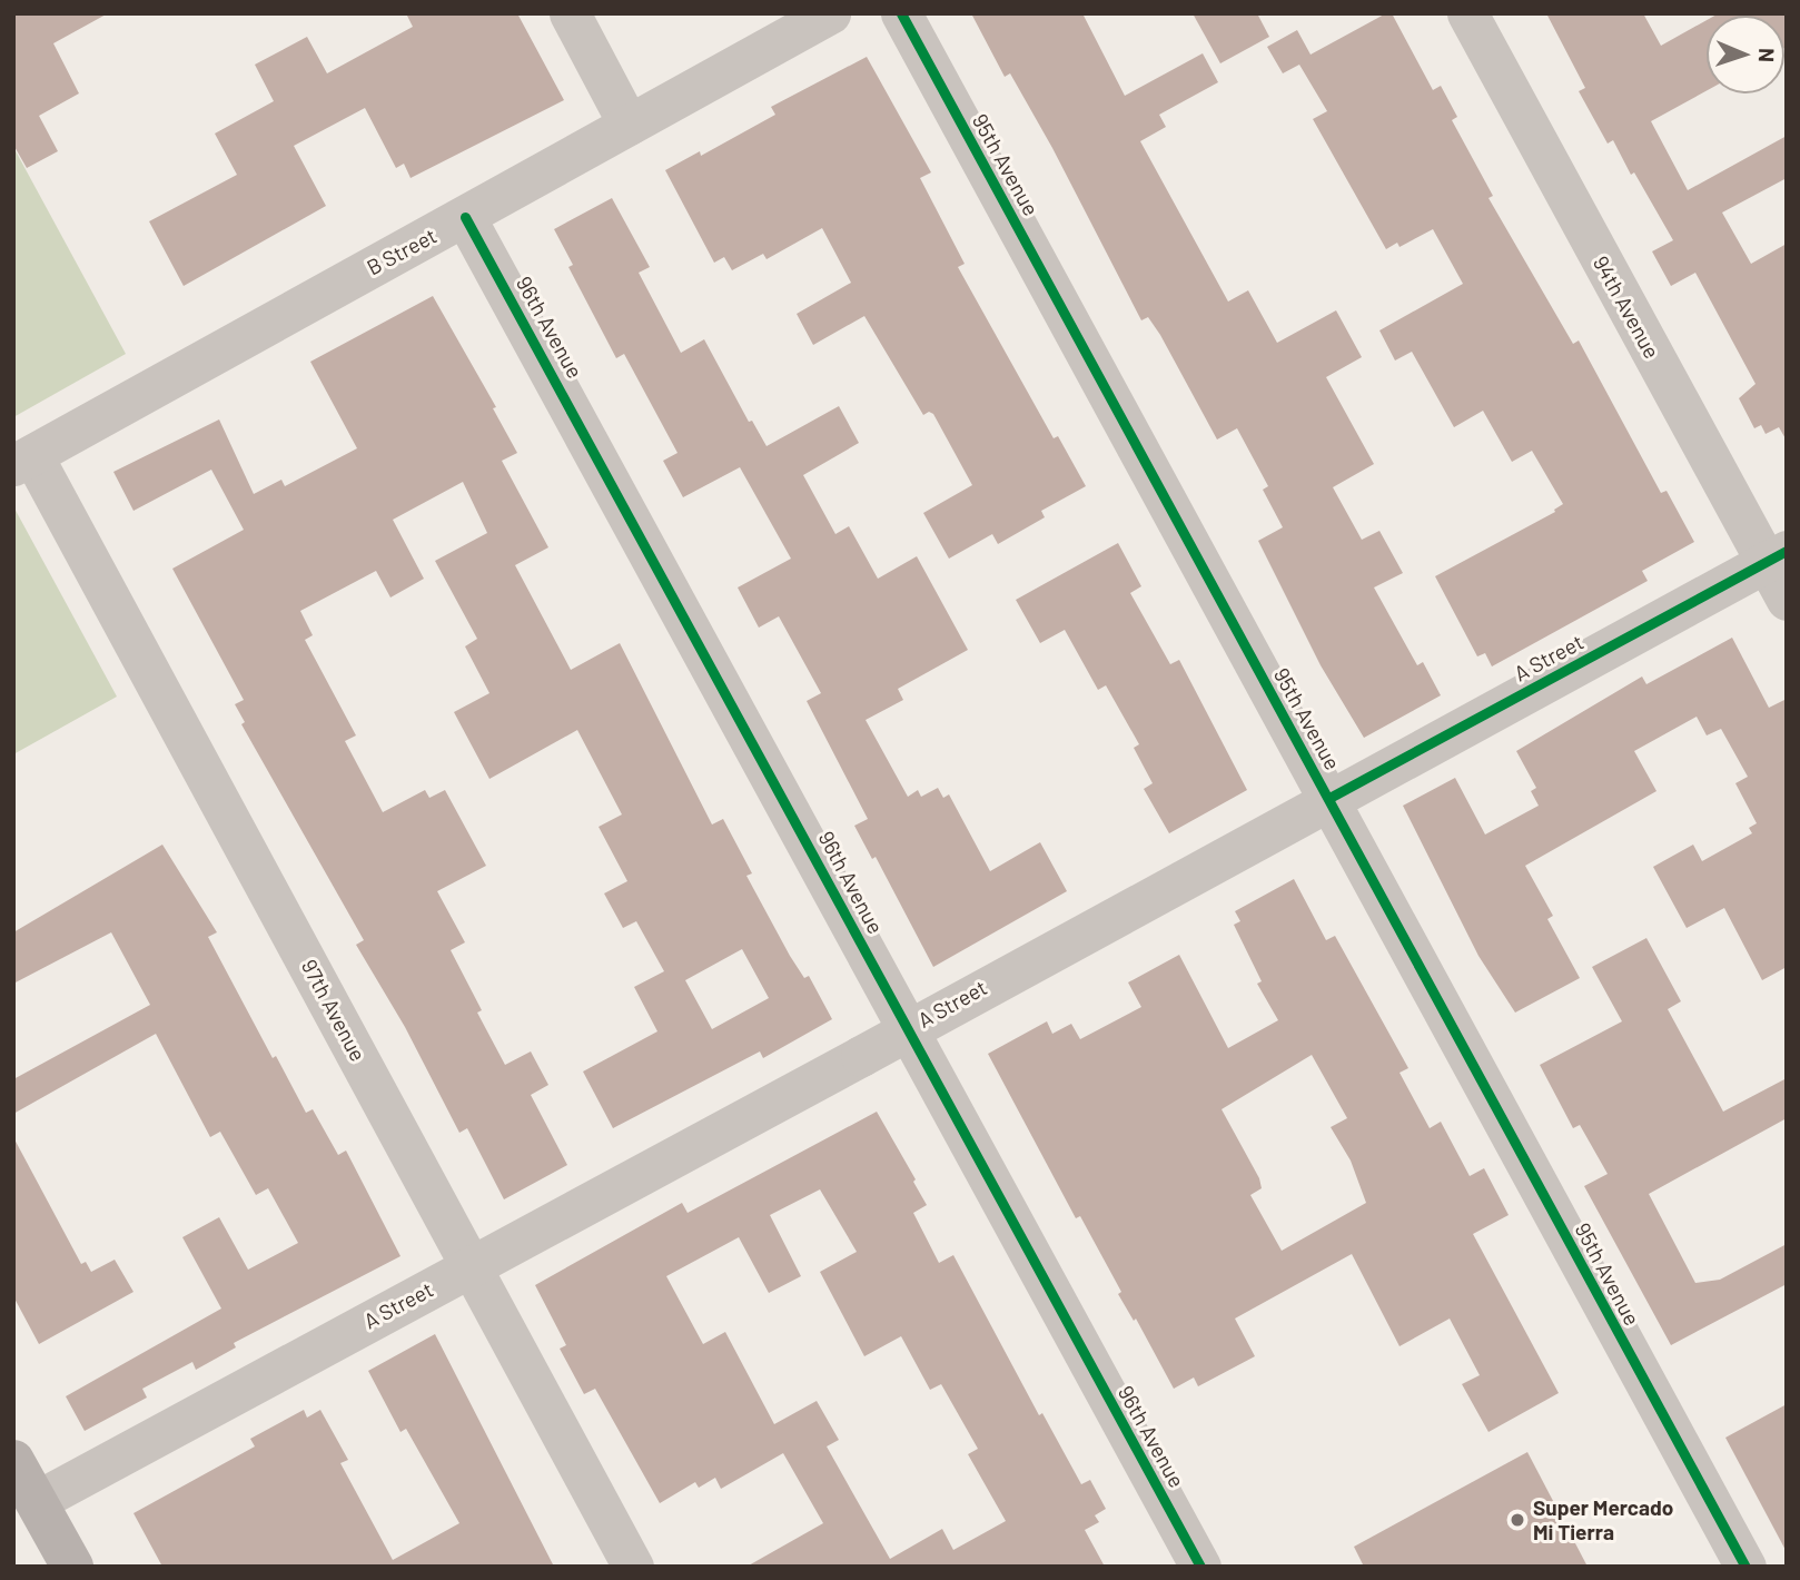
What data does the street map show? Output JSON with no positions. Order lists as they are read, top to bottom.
{
  "streets": {
    "street": [
      "95th Avenue",
      "B Street",
      "94th Avenue",
      "96th Avenue",
      "A Street",
      "97th Avenue"
    ]
  },
  "crossings": [
    ["95th Avenue", "A Street"],
    ["B Street", "96th Avenue"],
    ["B Street", "97th Avenue"],
    ["94th Avenue", "A Street"],
    ["96th Avenue", "A Street"],
    ["A Street", "97th Avenue"]
  ],
  "places": ["Super Mercado Mi Tierra"],
  "north": "right"
}
